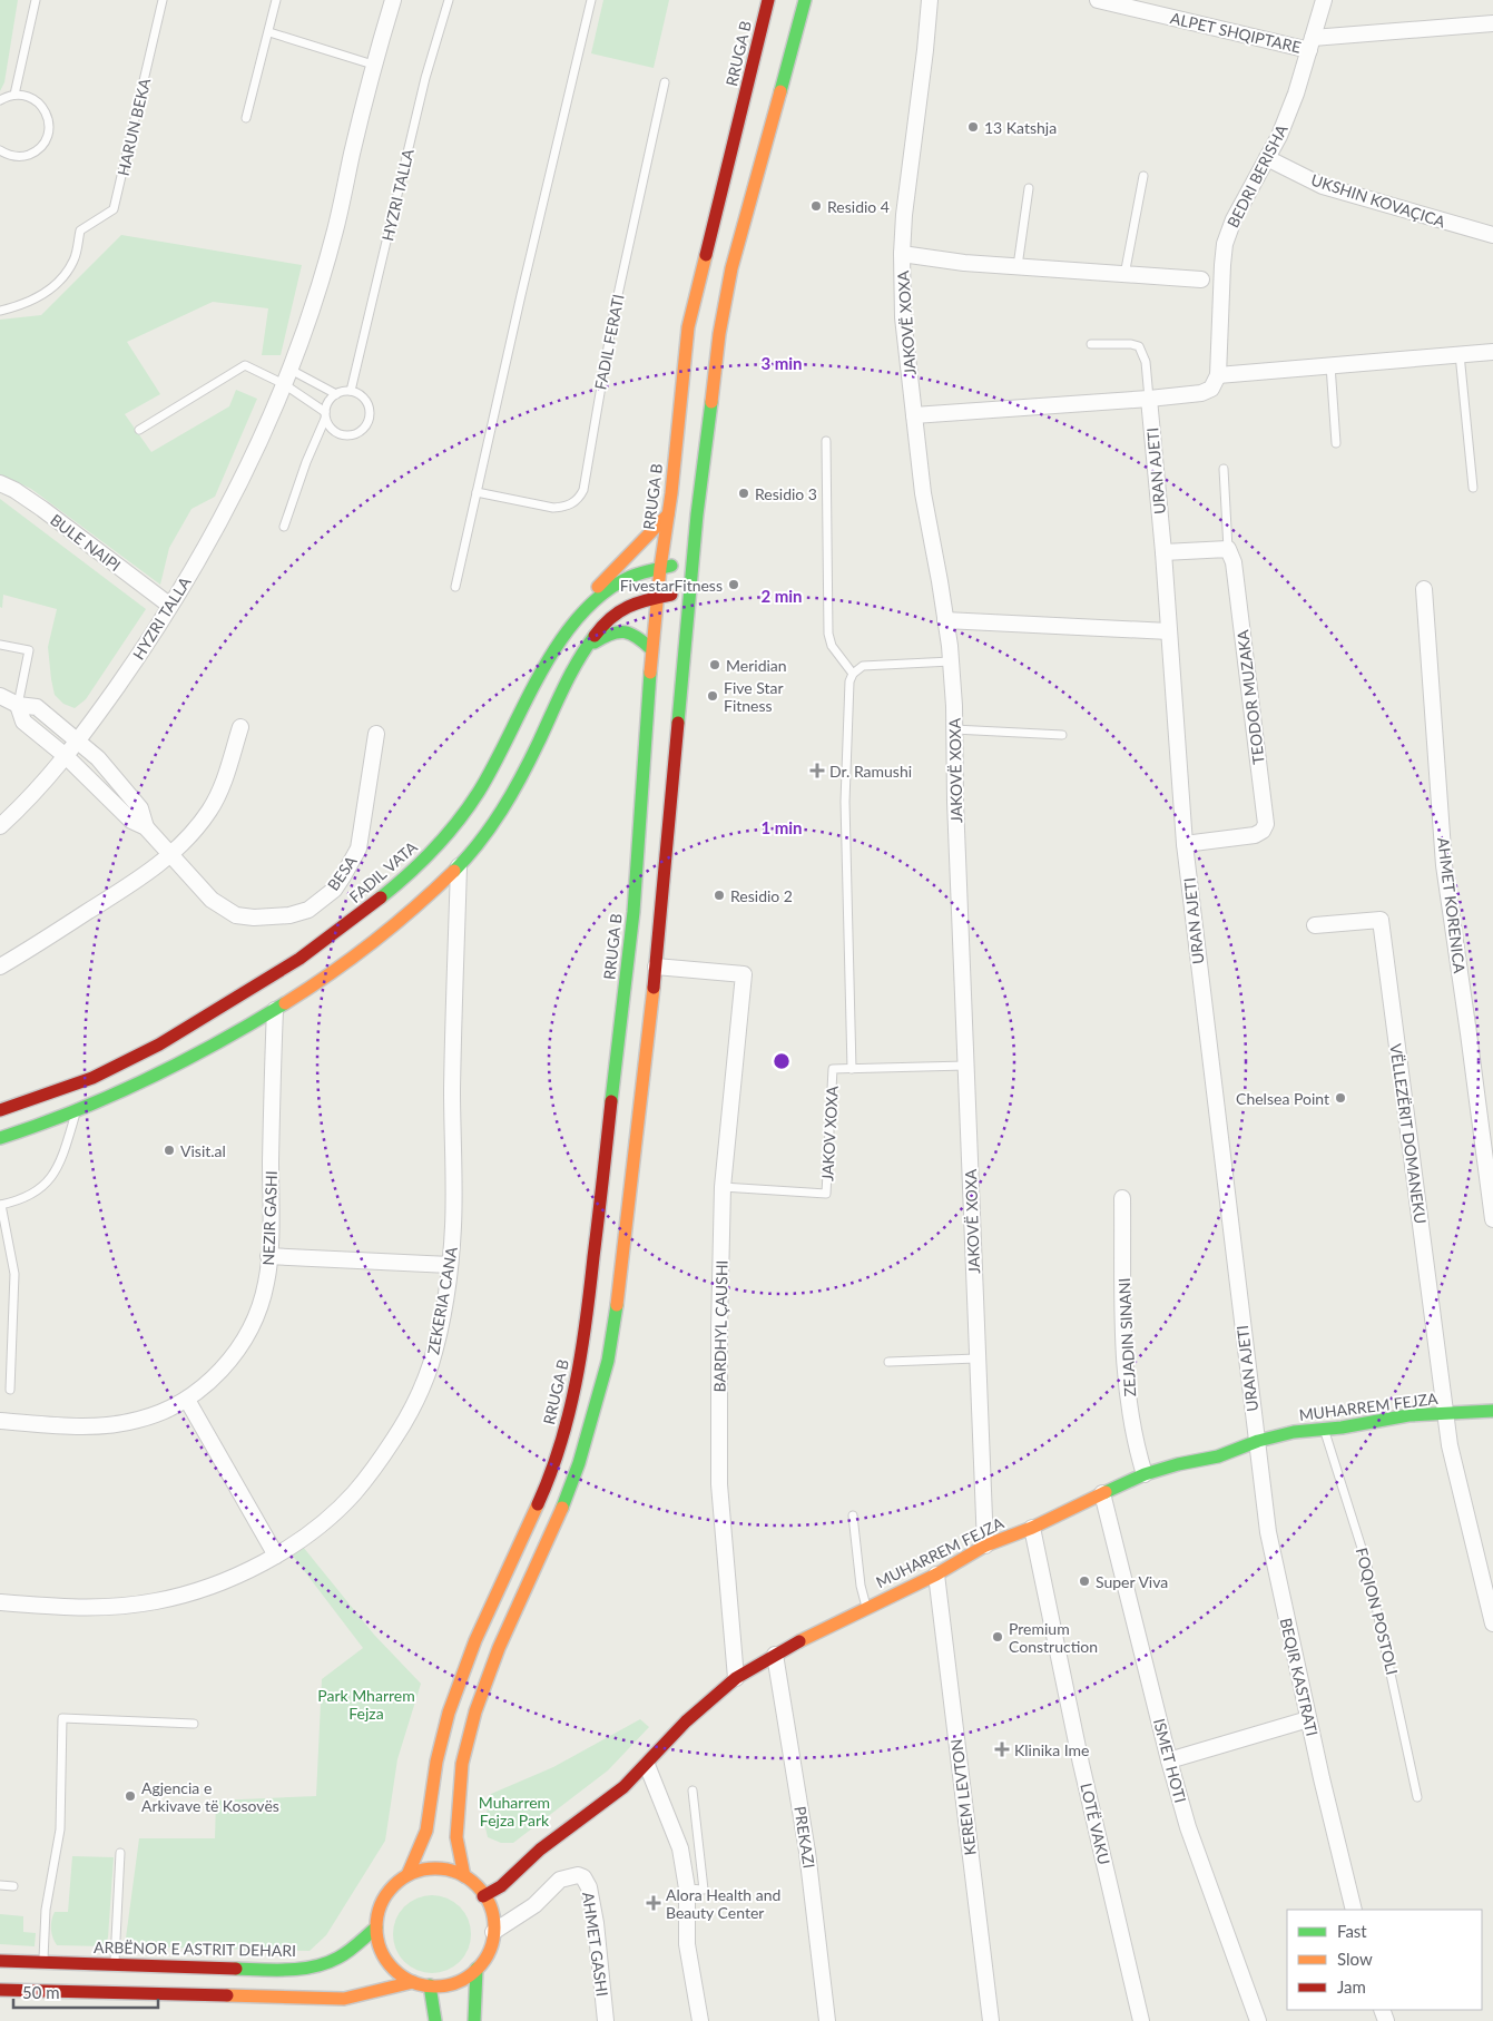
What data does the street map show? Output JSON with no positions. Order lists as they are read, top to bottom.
{
  "streets": {
    "main road": [
      "RRUGA B",
      "FADIL VATA",
      "MUHARREM FEJZA",
      "ARBËNOR E ASTRIT DEHARI"
    ],
    "street": [
      "ALPET SHQIPTARE",
      "BEDRI BERISHA",
      "HYZRI TALLA",
      "UKSHIN KOVAÇICA",
      "JAKOVË XOXA",
      "URAN AJETI",
      "BULE NAIPI",
      "TEODOR MUZAKA",
      "BESA",
      "AHMET KORENICA",
      "VËLLEZËRIT DOMANEKU",
      "NEZIR GASHI",
      "ZEKERIA CANA",
      "BARDHYL ÇAUSHI",
      "ZEJADIN SINANI",
      "BEQIR KASTRATI",
      "ISMET HOTI",
      "KEREM LEVTON",
      "LOTË VAKU",
      "PREKAZI",
      "AHMET GASHI"
    ],
    "lane": [
      "HARUN BEKA",
      "FADIL FERATI",
      "JAKOV XOXA",
      "FOQION POSTOLI"
    ]
  },
  "crossings": [
    ["ALPET SHQIPTARE", "BEDRI BERISHA"],
    ["RRUGA B", "FADIL VATA"],
    ["RRUGA B", "MUHARREM FEJZA"],
    ["RRUGA B", "AHMET GASHI"],
    ["RRUGA B", "ARBËNOR E ASTRIT DEHARI"],
    ["BEDRI BERISHA", "UKSHIN KOVAÇICA"],
    ["HYZRI TALLA", "BULE NAIPI"],
    ["HYZRI TALLA", "BESA"],
    ["JAKOVË XOXA", "JAKOV XOXA"],
    ["JAKOVË XOXA", "MUHARREM FEJZA"],
    ["URAN AJETI", "TEODOR MUZAKA"],
    ["URAN AJETI", "MUHARREM FEJZA"],
    ["URAN AJETI", "BEQIR KASTRATI"],
    ["JAKOV XOXA", "BARDHYL ÇAUSHI"],
    ["VËLLEZËRIT DOMANEKU", "MUHARREM FEJZA"],
    ["BARDHYL ÇAUSHI", "MUHARREM FEJZA"],
    ["ZEJADIN SINANI", "MUHARREM FEJZA"],
    ["MUHARREM FEJZA", "FOQION POSTOLI"],
    ["MUHARREM FEJZA", "BEQIR KASTRATI"],
    ["MUHARREM FEJZA", "ISMET HOTI"],
    ["MUHARREM FEJZA", "KEREM LEVTON"],
    ["MUHARREM FEJZA", "LOTË VAKU"],
    ["MUHARREM FEJZA", "PREKAZI"],
    ["MUHARREM FEJZA", "AHMET GASHI"],
    ["MUHARREM FEJZA", "ARBËNOR E ASTRIT DEHARI"],
    ["AHMET GASHI", "ARBËNOR E ASTRIT DEHARI"]
  ],
  "parks": ["Park Mharrem Fejza", "Muharrem Fejza Park"],
  "places": {
    "other": [
      "13 Katshja",
      "Residio 4",
      "Residio 3",
      "FivestarFitness",
      "Meridian",
      "Five Star Fitness",
      "Residio 2",
      "Chelsea Point",
      "Visit.al",
      "Super Viva",
      "Premium Construction",
      "Agjencia e Arkivave të Kosovës"
    ],
    "health": ["Dr. Ramushi", "Klinika Ime", "Alora Health and Beauty Center"]
  },
  "legend": ["Fast", "Slow", "Jam"],
  "scale_bar": "50 m",
  "rings": ["3 min", "2 min", "1 min"]
}
